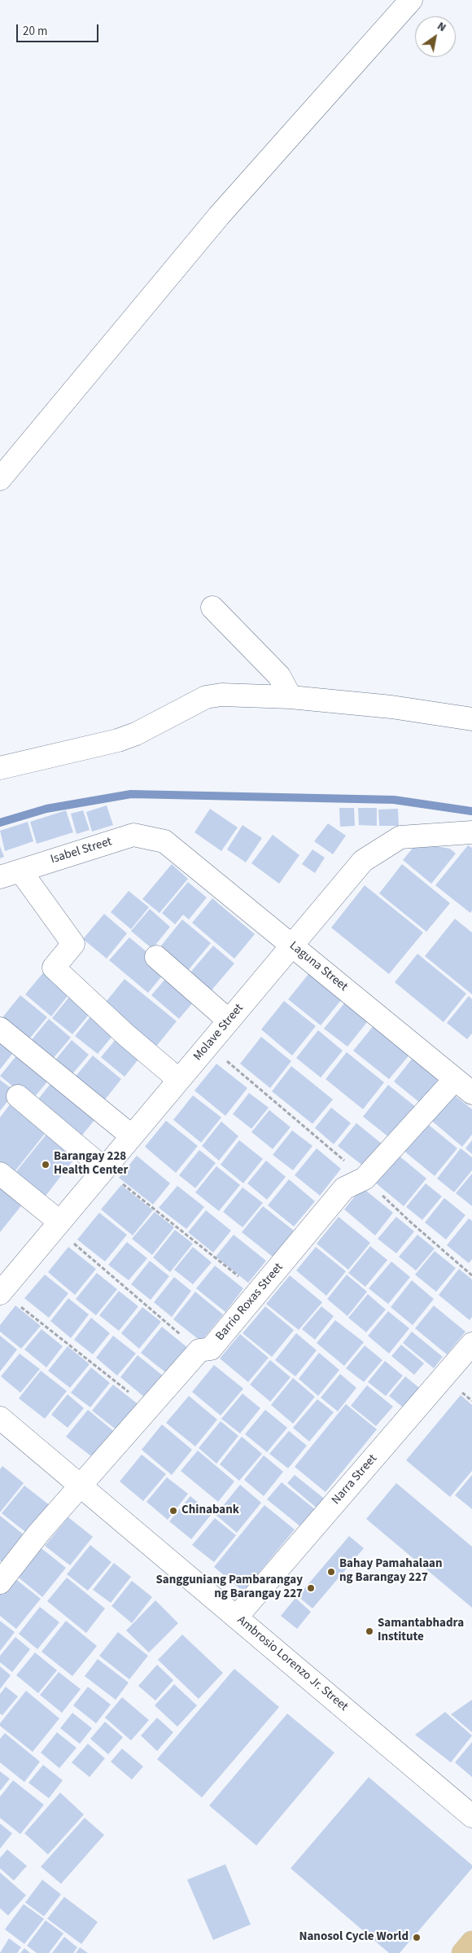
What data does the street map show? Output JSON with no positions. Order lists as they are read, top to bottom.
{
  "streets": {
    "street": [
      "Isabel Street",
      "Laguna Street",
      "Molave Street",
      "Barrio Roxas Street",
      "Narra Street",
      "Ambrosio Lorenzo Jr. Street"
    ]
  },
  "crossings": [
    ["Isabel Street", "Laguna Street"],
    ["Laguna Street", "Molave Street"],
    ["Laguna Street", "Barrio Roxas Street"],
    ["Barrio Roxas Street", "Ambrosio Lorenzo Jr. Street"],
    ["Narra Street", "Ambrosio Lorenzo Jr. Street"]
  ],
  "places": [
    "Barangay 228 Health Center",
    "Chinabank",
    "Bahay Pamahalaan ng Barangay 227",
    "Sangguniang Pambarangay ng Barangay 227",
    "Samantabhadra Institute",
    "Nanosol Cycle World"
  ],
  "scale_bar": "20 m",
  "north": "top right"
}
